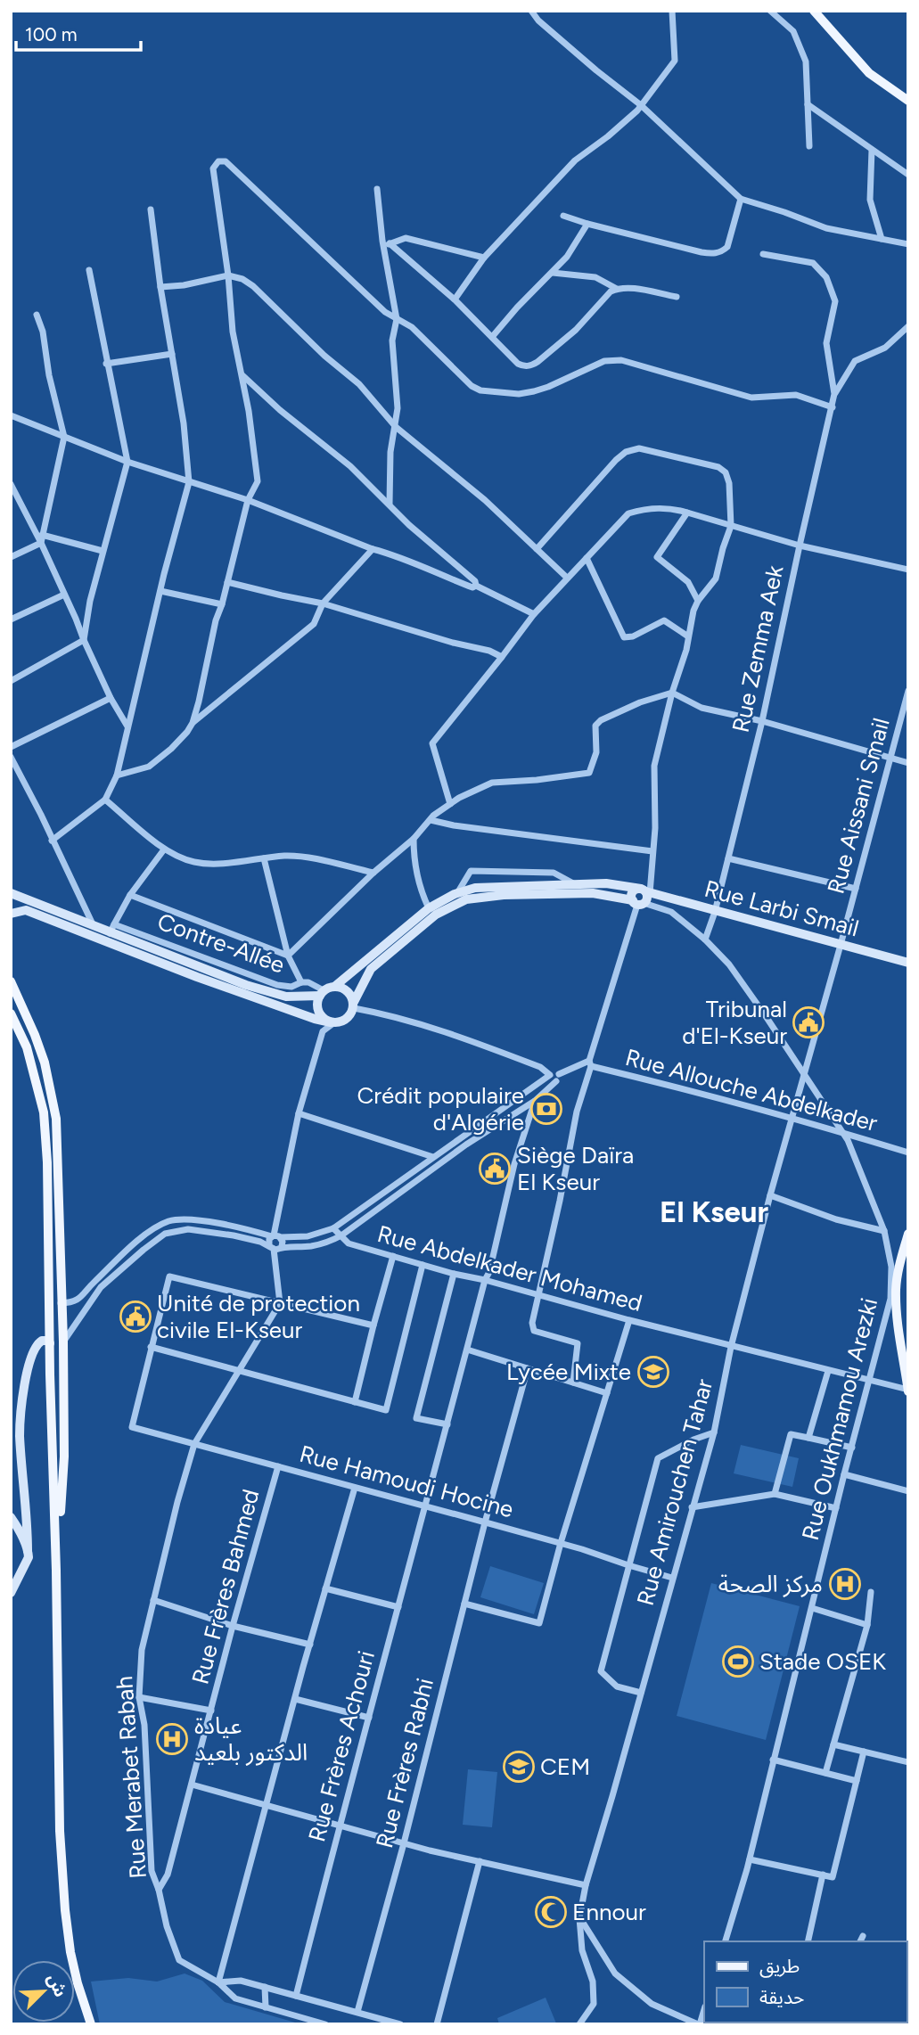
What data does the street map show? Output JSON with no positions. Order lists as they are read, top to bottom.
{
  "streets": {
    "main road": ["Rue Larbi Smail"],
    "street": [
      "Rue Zemma Aek",
      "Rue Aissani Smail",
      "Contre-Allée",
      "Rue Allouche Abdelkader",
      "Rue Abdelkader Mohamed",
      "Rue Oukhmamou Arezki",
      "Rue Hamoudi Hocine",
      "Rue Amirouchen Tahar",
      "Rue Frères Bahmed",
      "Rue Frères Achouri",
      "Rue Frères Rabhi",
      "Rue Merabet Rabah"
    ]
  },
  "crossings": [
    ["Rue Zemma Aek", "Rue Larbi Smail"],
    ["Rue Zemma Aek", "Rue Oukhmamou Arezki"],
    ["Rue Aissani Smail", "Rue Larbi Smail"],
    ["Rue Aissani Smail", "Rue Oukhmamou Arezki"],
    ["Rue Aissani Smail", "Rue Amirouchen Tahar"],
    ["Rue Larbi Smail", "Rue Oukhmamou Arezki"],
    ["Rue Allouche Abdelkader", "Rue Oukhmamou Arezki"],
    ["Rue Allouche Abdelkader", "Rue Amirouchen Tahar"],
    ["Rue Abdelkader Mohamed", "Rue Oukhmamou Arezki"],
    ["Rue Abdelkader Mohamed", "Rue Amirouchen Tahar"],
    ["Rue Abdelkader Mohamed", "Rue Frères Achouri"],
    ["Rue Oukhmamou Arezki", "Rue Amirouchen Tahar"],
    ["Rue Hamoudi Hocine", "Rue Amirouchen Tahar"],
    ["Rue Hamoudi Hocine", "Rue Frères Bahmed"],
    ["Rue Hamoudi Hocine", "Rue Frères Achouri"],
    ["Rue Hamoudi Hocine", "Rue Frères Rabhi"],
    ["Rue Hamoudi Hocine", "Rue Merabet Rabah"],
    ["Rue Frères Bahmed", "Rue Merabet Rabah"]
  ],
  "districts": ["El Kseur"],
  "places": {
    "public building": ["Tribunal d'El-Kseur", "Siège Daïra El Kseur", "Unité de protection civile El-Kseur"],
    "bank": ["Crédit populaire d'Algérie"],
    "school or university": ["Lycée Mixte", "CEM"],
    "hospital": ["مركز الصحة", "عيادة الدكتور بلعيد"],
    "sports": ["Stade OSEK"],
    "mosque": ["Ennour"]
  },
  "legend": ["طريق", "حديقة"],
  "scale_bar": "100 m",
  "north": "top right"
}
